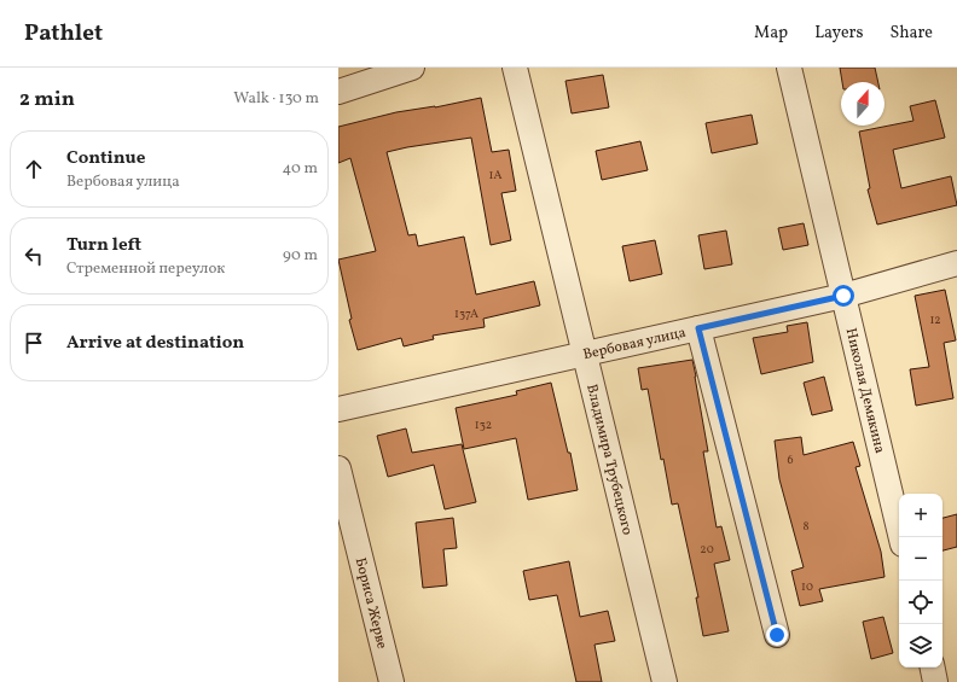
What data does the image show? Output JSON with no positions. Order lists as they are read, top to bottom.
{
  "streets": {
    "street": [
      "Вербовая улица",
      "Николая Демякина",
      "Владимира Трубецкого",
      "Бориса Жерве"
    ]
  },
  "crossings": [
    ["Вербовая улица", "Николая Демякина"],
    ["Вербовая улица", "Владимира Трубецкого"]
  ],
  "house_numbers": [
    "1А",
    "137А",
    "12",
    "132",
    "6",
    "8",
    "20",
    "10"
  ],
  "north": "top",
  "page": {
    "header": "Pathlet",
    "nav": ["Map", "Layers", "Share"],
    "heading": ["2 min", "Walk · 130 m"],
    "list": [
      ["Continue", "Вербовая улица", "40 m"],
      ["Turn left", "Стременной переулок", "90 m"],
      "Arrive at destination"
    ],
    "map_buttons": ["+", "−"]
  }
}
